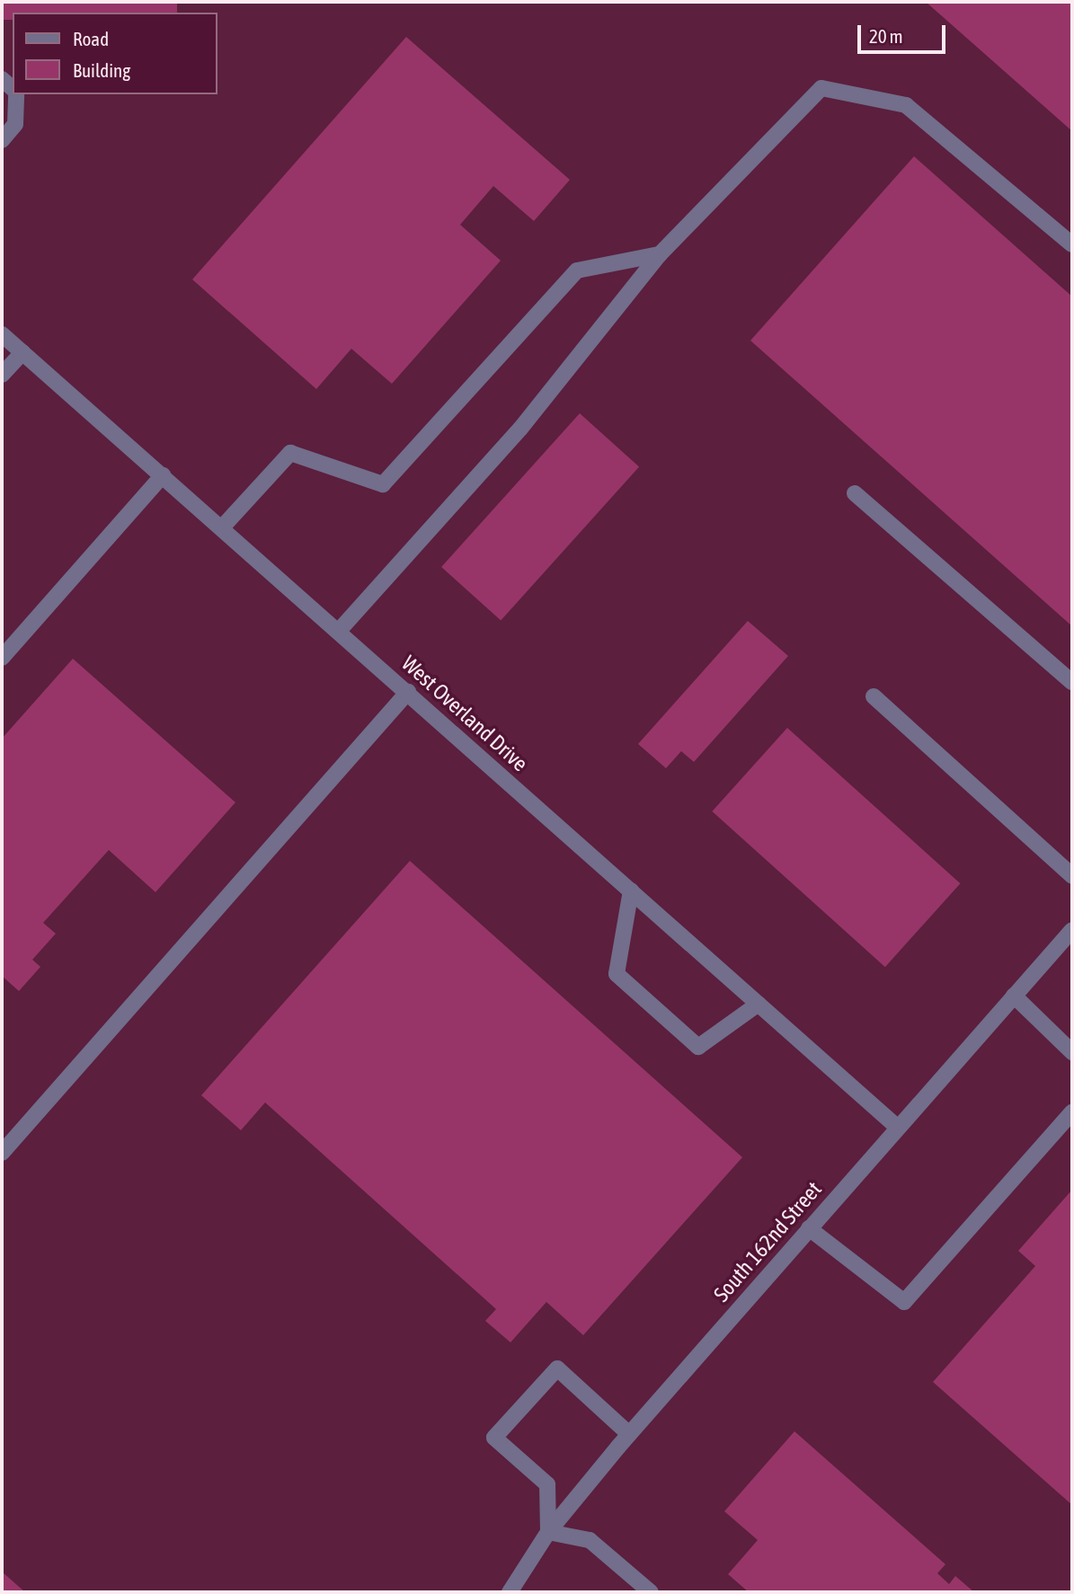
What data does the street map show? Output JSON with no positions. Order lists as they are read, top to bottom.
{
  "streets": {
    "street": ["West Overland Drive", "South 162nd Street"]
  },
  "crossings": [
    ["West Overland Drive", "South 162nd Street"]
  ],
  "legend": ["Road", "Building"],
  "scale_bar": "20 m"
}
